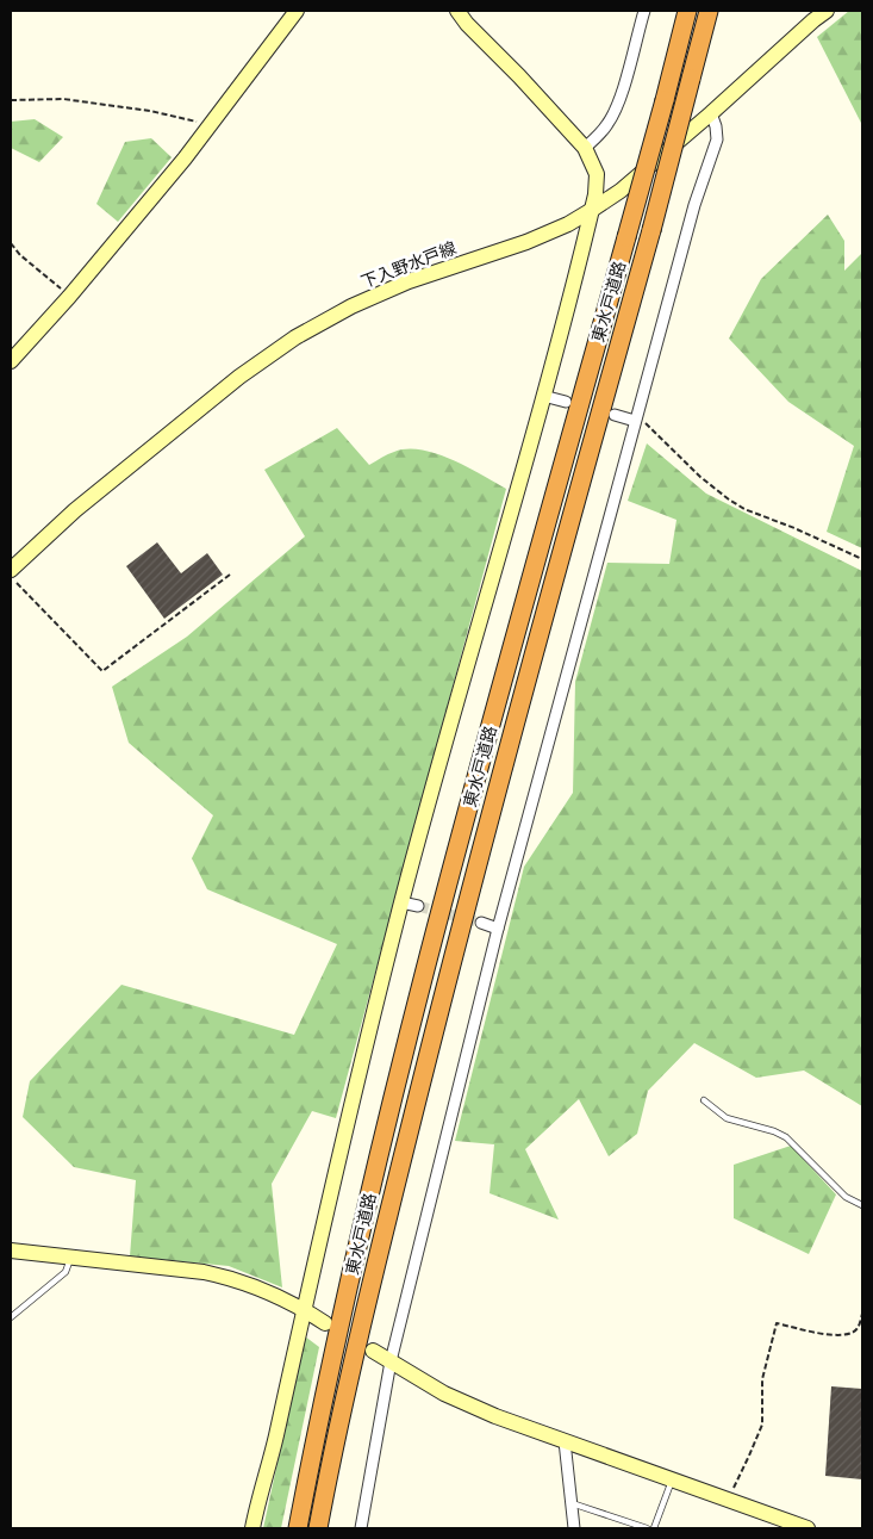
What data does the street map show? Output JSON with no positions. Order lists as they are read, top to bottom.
{
  "streets": {
    "highway": ["東水戸道路"],
    "street": ["下入野水戸線"]
  }
}
